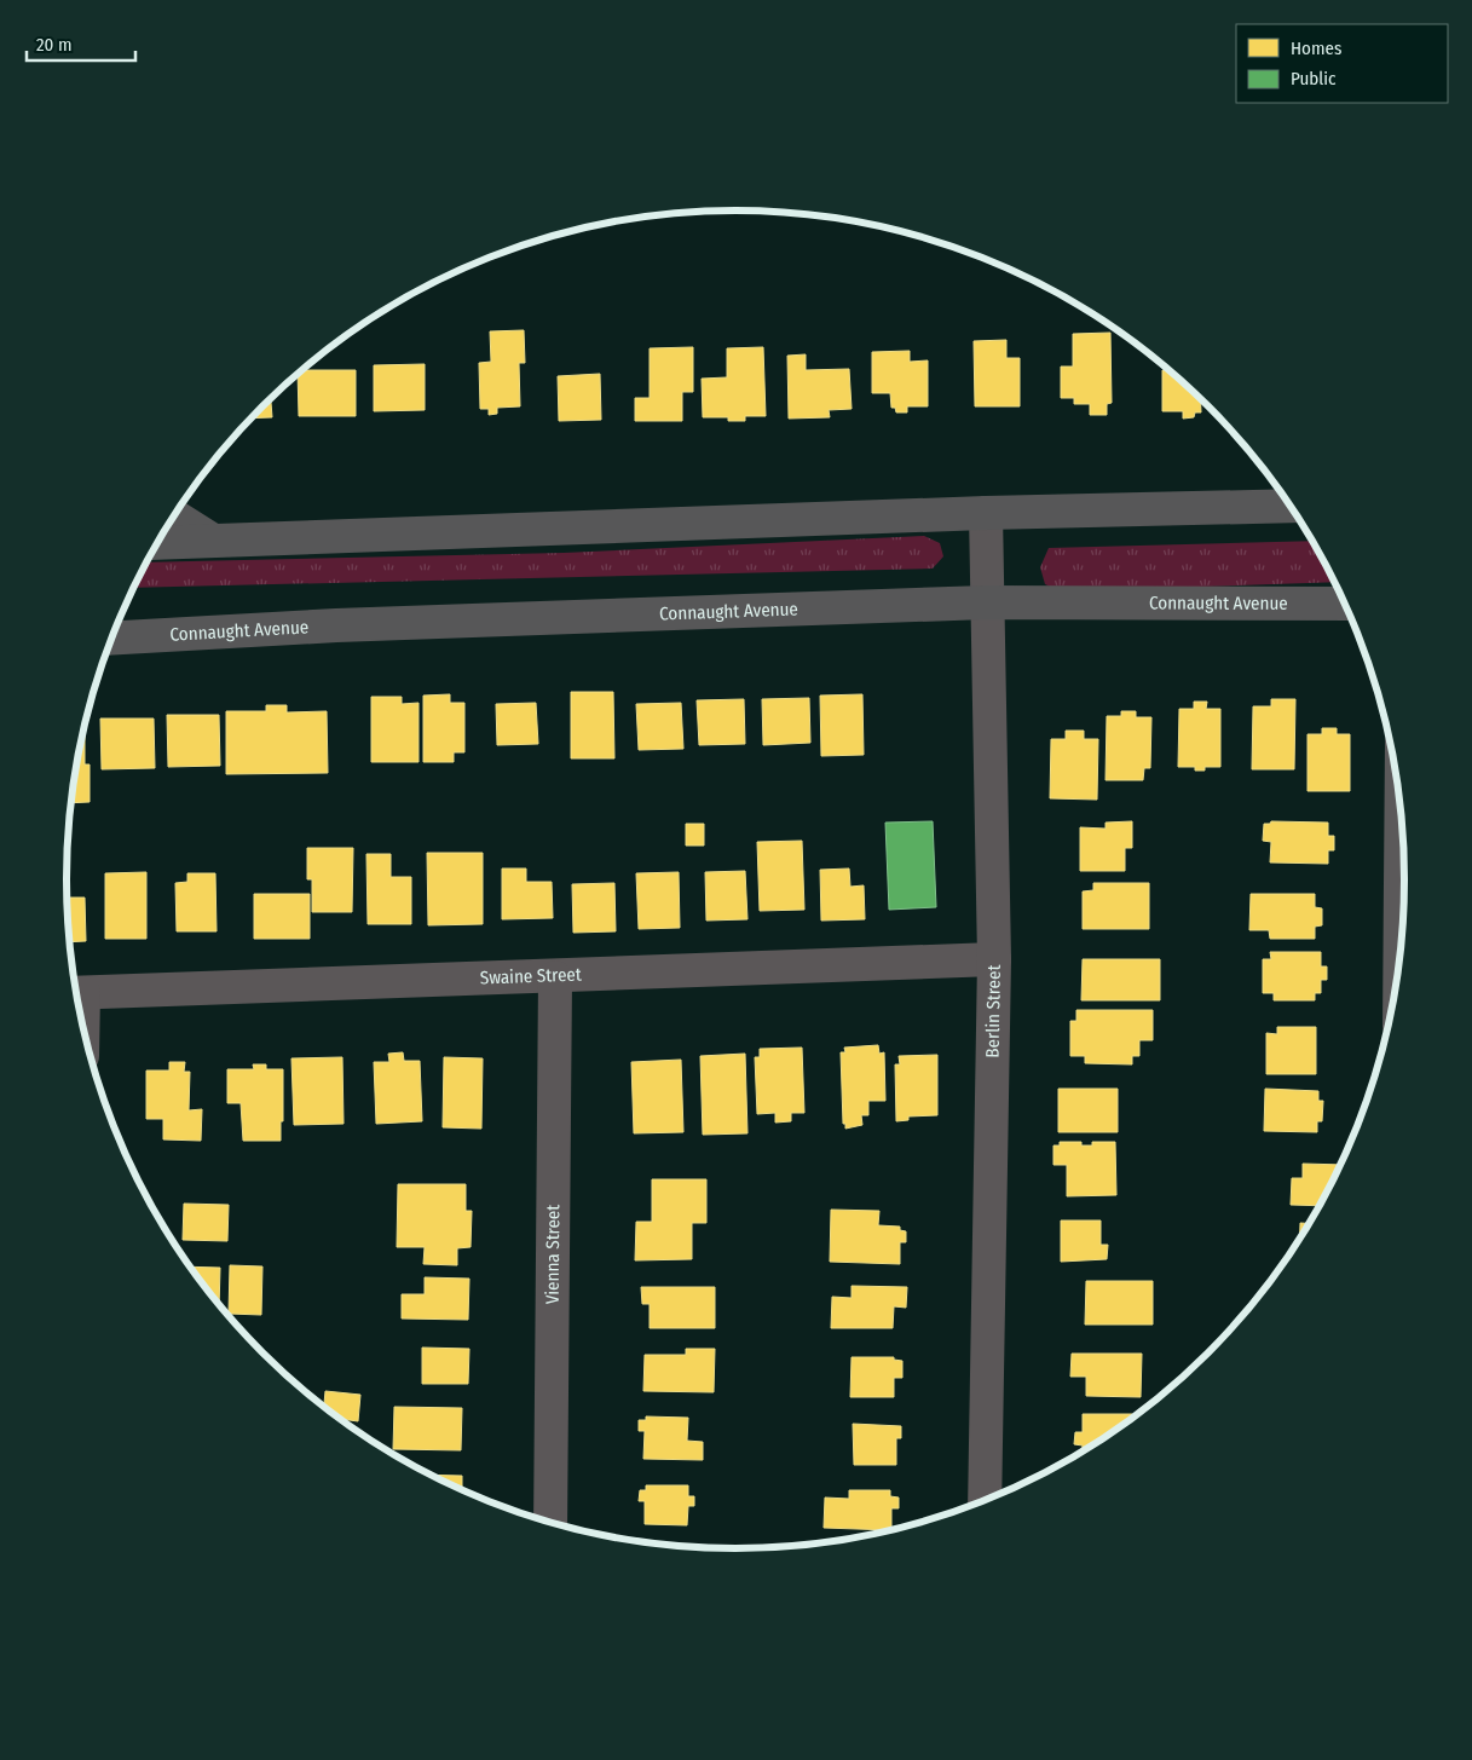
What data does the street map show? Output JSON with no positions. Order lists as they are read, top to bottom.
{
  "streets": {
    "main road": ["Connaught Avenue"],
    "street": ["Swaine Street", "Berlin Street", "Vienna Street"]
  },
  "crossings": [
    ["Connaught Avenue", "Berlin Street"],
    ["Swaine Street", "Berlin Street"],
    ["Swaine Street", "Vienna Street"]
  ],
  "legend": ["Homes", "Public"],
  "scale_bar": "20 m"
}
